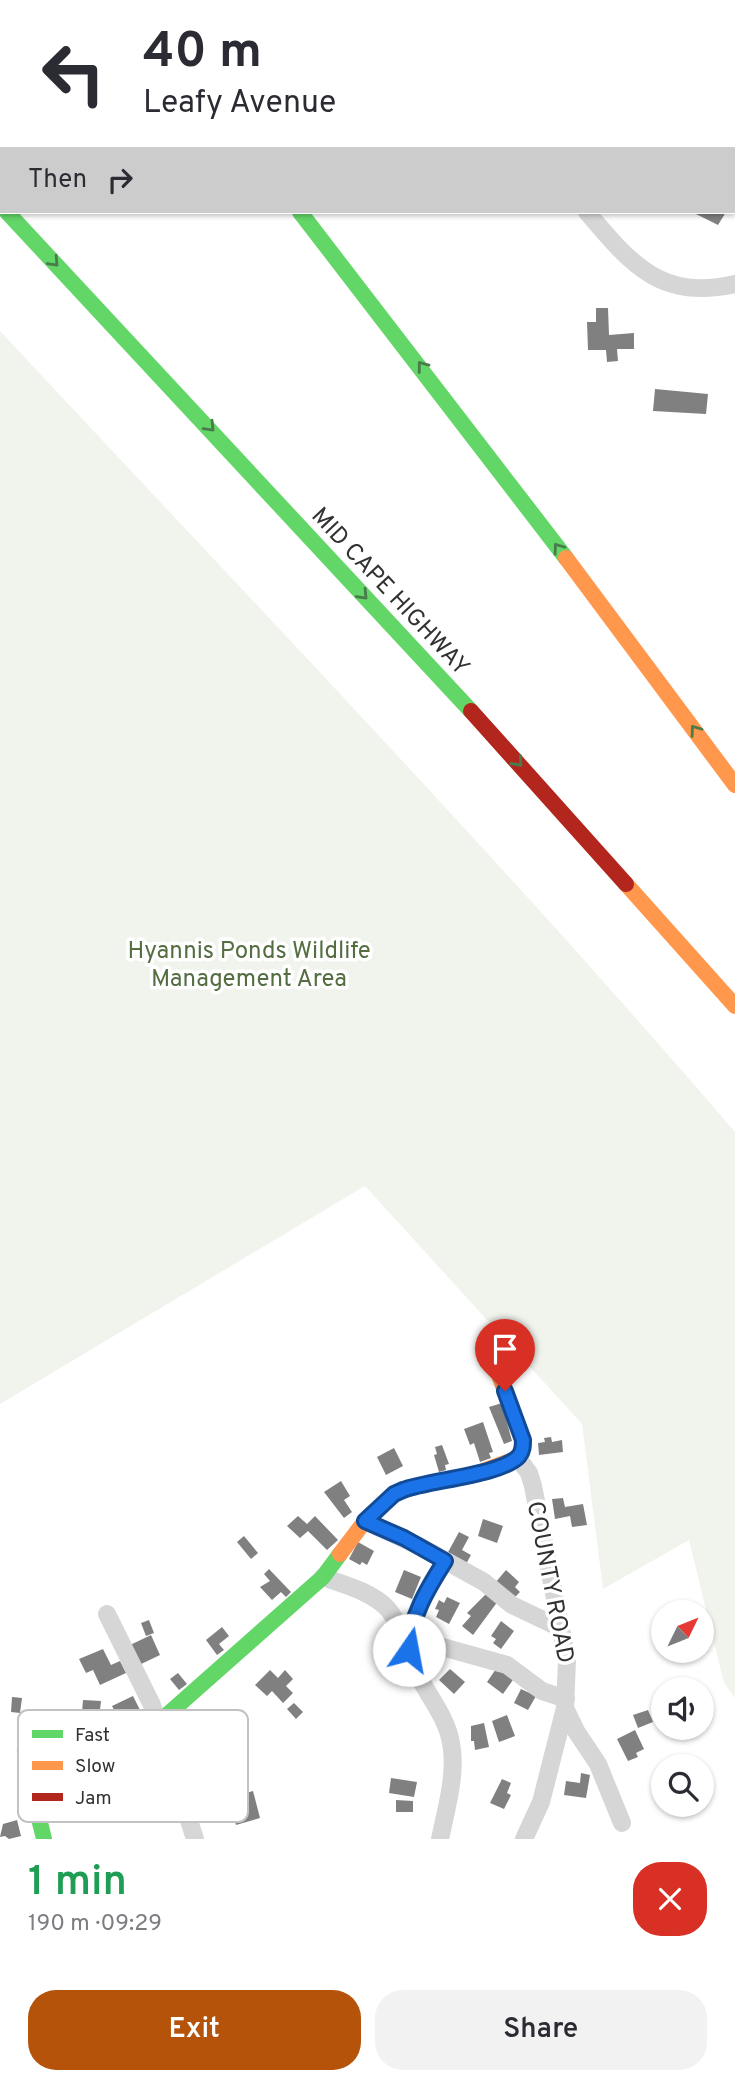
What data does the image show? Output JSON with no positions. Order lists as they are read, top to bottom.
{
  "streets": {
    "main road": ["MID CAPE HIGHWAY"],
    "street": ["COUNTY ROAD"]
  },
  "one_way": ["MID CAPE HIGHWAY"],
  "parks": ["Hyannis Ponds Wildlife Management Area"],
  "legend": ["Fast", "Slow", "Jam"],
  "north": "top right",
  "page": {
    "turn": ["40 m", "Leafy Avenue"],
    "then": "Then",
    "heading": ["1 min", "190 m · 09:29"],
    "buttons": ["Exit", "Share"]
  }
}
